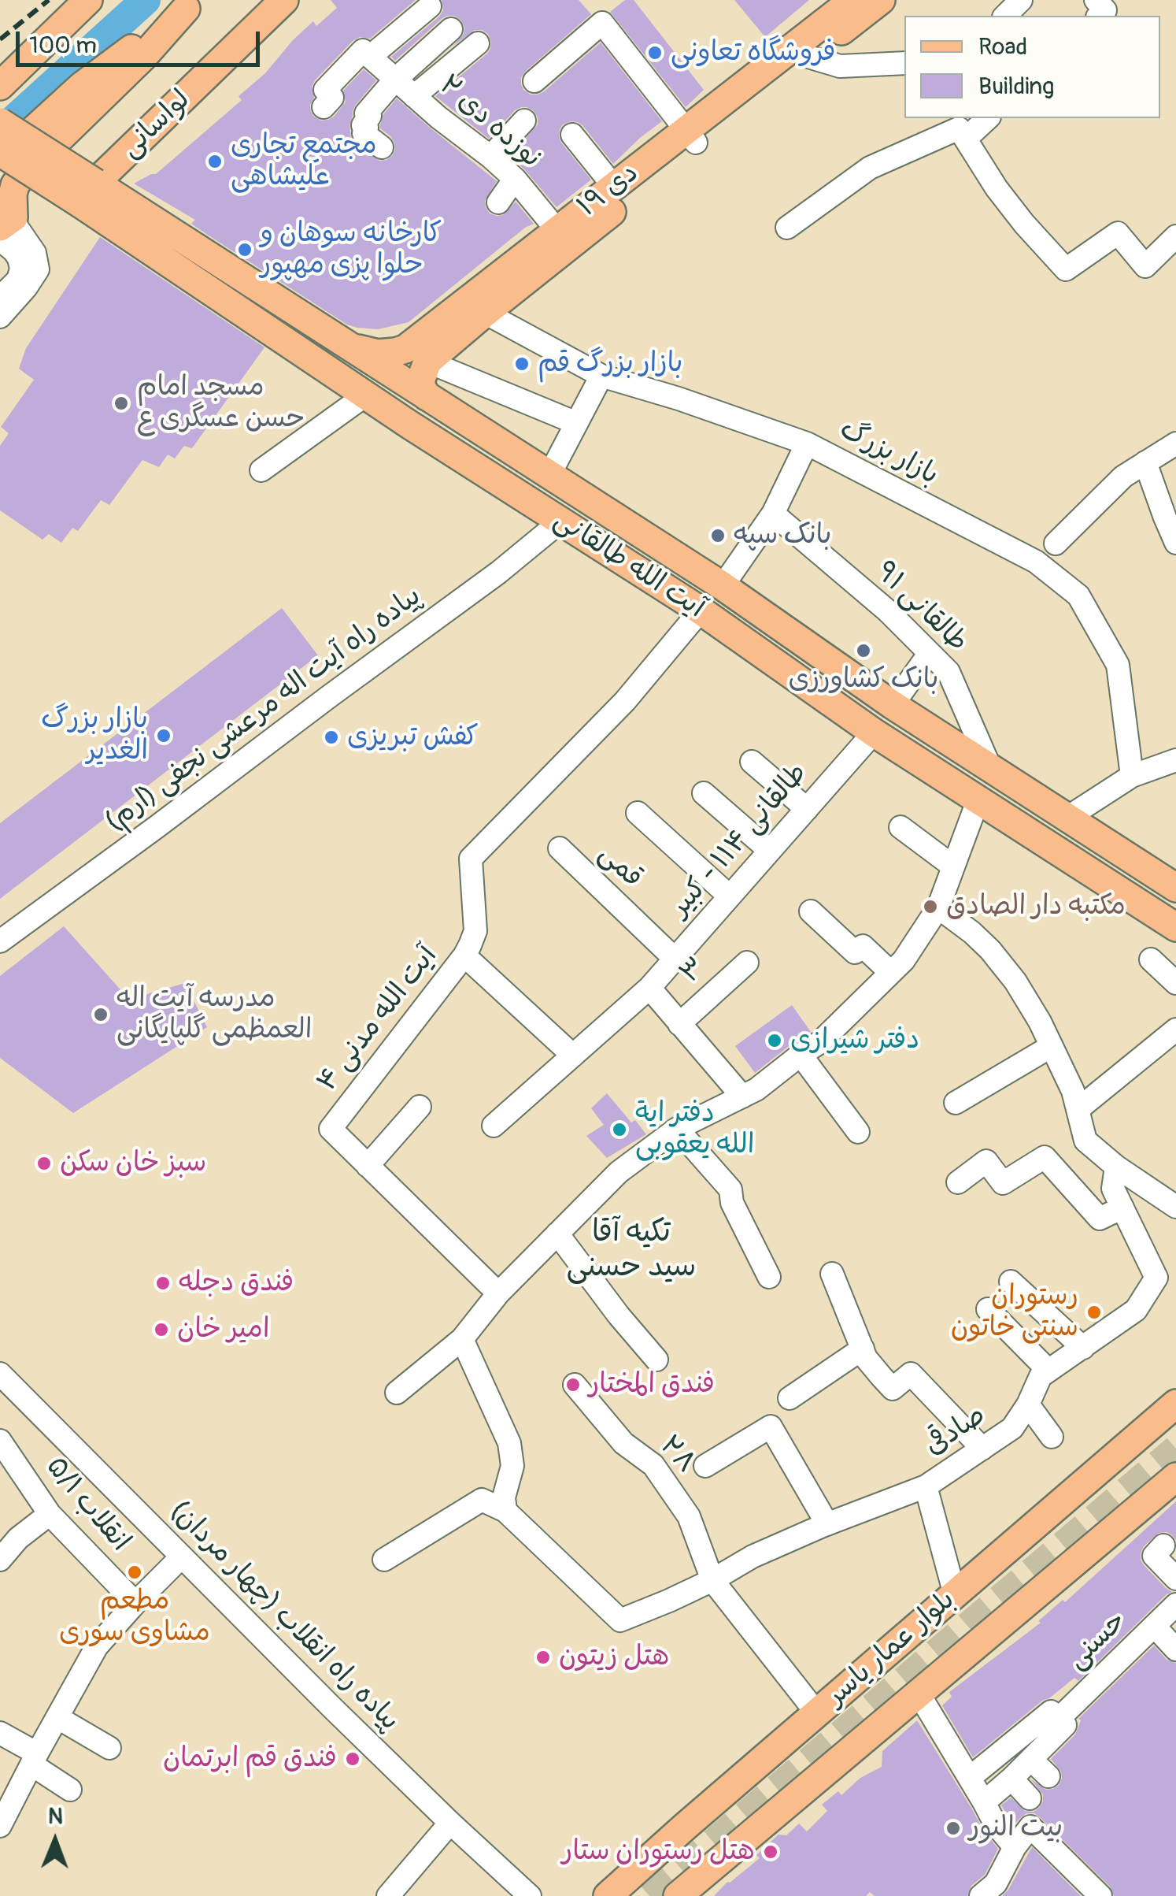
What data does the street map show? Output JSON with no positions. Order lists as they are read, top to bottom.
{
  "streets": {
    "main road": [
      "لواسانی",
      "۱۹ دی",
      "آیت الله طالقانی",
      "بلوار عمار یاسر"
    ],
    "street": [
      "نوزده دی ۲",
      "بازار بزرگ",
      "طالقانی ۹۱",
      "پیاده راه آیت اله مرعشی نجفی (ارم)",
      "طالقانی ۱۱۴ - کبیر",
      "قمی",
      "۳",
      "۴ آیت الله مدنی",
      "صادقی",
      "۲۸",
      "انقلاب ۵/۱",
      "پیاده راه انقلاب (چهار مردان)",
      "حسنی"
    ]
  },
  "crossings": [
    ["نوزده دی ۲", "۱۹ دی"],
    ["لواسانی", "آیت الله طالقانی"],
    ["۱۹ دی", "بازار بزرگ"],
    ["۱۹ دی", "آیت الله طالقانی"],
    ["آیت الله طالقانی", "طالقانی ۹۱"],
    ["آیت الله طالقانی", "پیاده راه آیت اله مرعشی نجفی (ارم)"],
    ["آیت الله طالقانی", "طالقانی ۱۱۴ - کبیر"],
    ["طالقانی ۱۱۴ - کبیر", "قمی"],
    ["صادقی", "۲۸"],
    ["۲۸", "بلوار عمار یاسر"]
  ],
  "districts": ["تکیه آقا سید حسنی"],
  "places": [
    "فروشگاه تعاونی",
    "مجتمع تجاری علیشاهی",
    "کارخانه سوهان و حلوا پزی مهپور",
    "بازار بزرگ قم",
    "مسجد امام حسن عسگری ع",
    "بانک سپه",
    "بانک کشاورزی",
    "بازار بزرگ الغدیر",
    "کفش تبریزی",
    "مکتبه دار الصادق",
    "مدرسه آیت اله العمظمی گلپایگانی",
    "دفتر شیرازی",
    "دفتر ایة الله یعقوبی",
    "سبز خان سکن",
    "فندق دجله",
    "رستوران سنتی خاتون",
    "امیر خان",
    "فندق المختار",
    "مطعم مشاوی سوری",
    "هتل زیتون",
    "فندق قم ابرتمان",
    "بیت النور",
    "هتل رستوران ستار"
  ],
  "legend": ["Road", "Building"],
  "scale_bar": "100 m",
  "north": "top"
}
